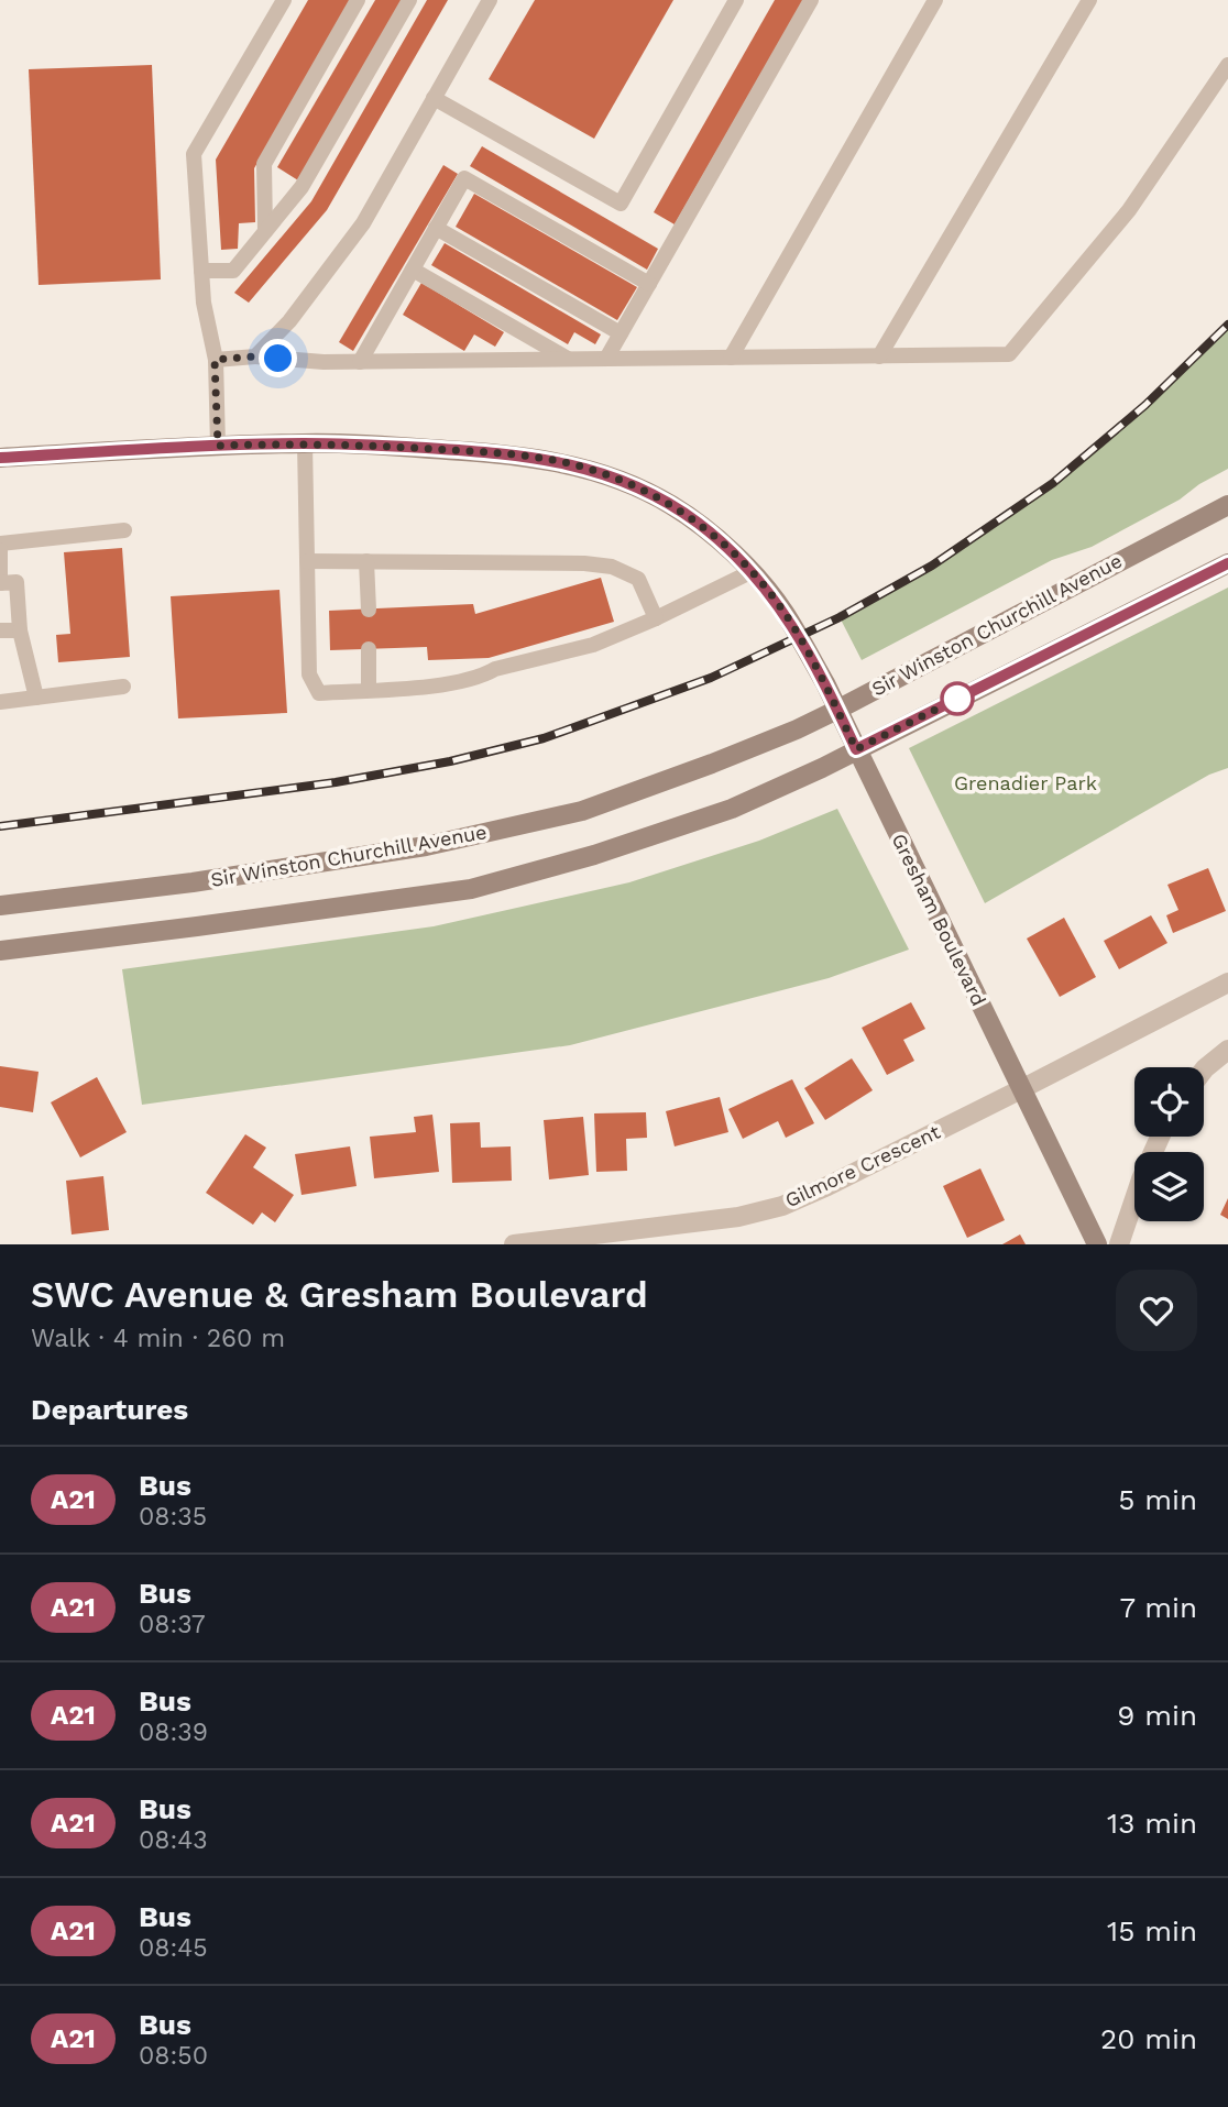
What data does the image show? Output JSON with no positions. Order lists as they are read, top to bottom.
{
  "streets": {
    "main road": ["Sir Winston Churchill Avenue", "Gresham Boulevard"],
    "street": ["Gilmore Crescent"]
  },
  "crossings": [
    ["Sir Winston Churchill Avenue", "Gresham Boulevard"],
    ["Gresham Boulevard", "Gilmore Crescent"]
  ],
  "parks": ["Grenadier Park"],
  "lines": ["bus line A21"],
  "page": {
    "heading": [
      ["SWC Avenue & Gresham Boulevard", "Walk · 4 min · 260 m"],
      "Departures"
    ],
    "list": [
      {
        "mark": "A21",
        "name": "Bus",
        "note": "08:35",
        "value": "5 min"
      },
      {
        "mark": "A21",
        "name": "Bus",
        "note": "08:37",
        "value": "7 min"
      },
      {
        "mark": "A21",
        "name": "Bus",
        "note": "08:39",
        "value": "9 min"
      },
      {
        "mark": "A21",
        "name": "Bus",
        "note": "08:43",
        "value": "13 min"
      },
      {
        "mark": "A21",
        "name": "Bus",
        "note": "08:45",
        "value": "15 min"
      },
      {
        "mark": "A21",
        "name": "Bus",
        "note": "08:50",
        "value": "20 min"
      }
    ]
  }
}
